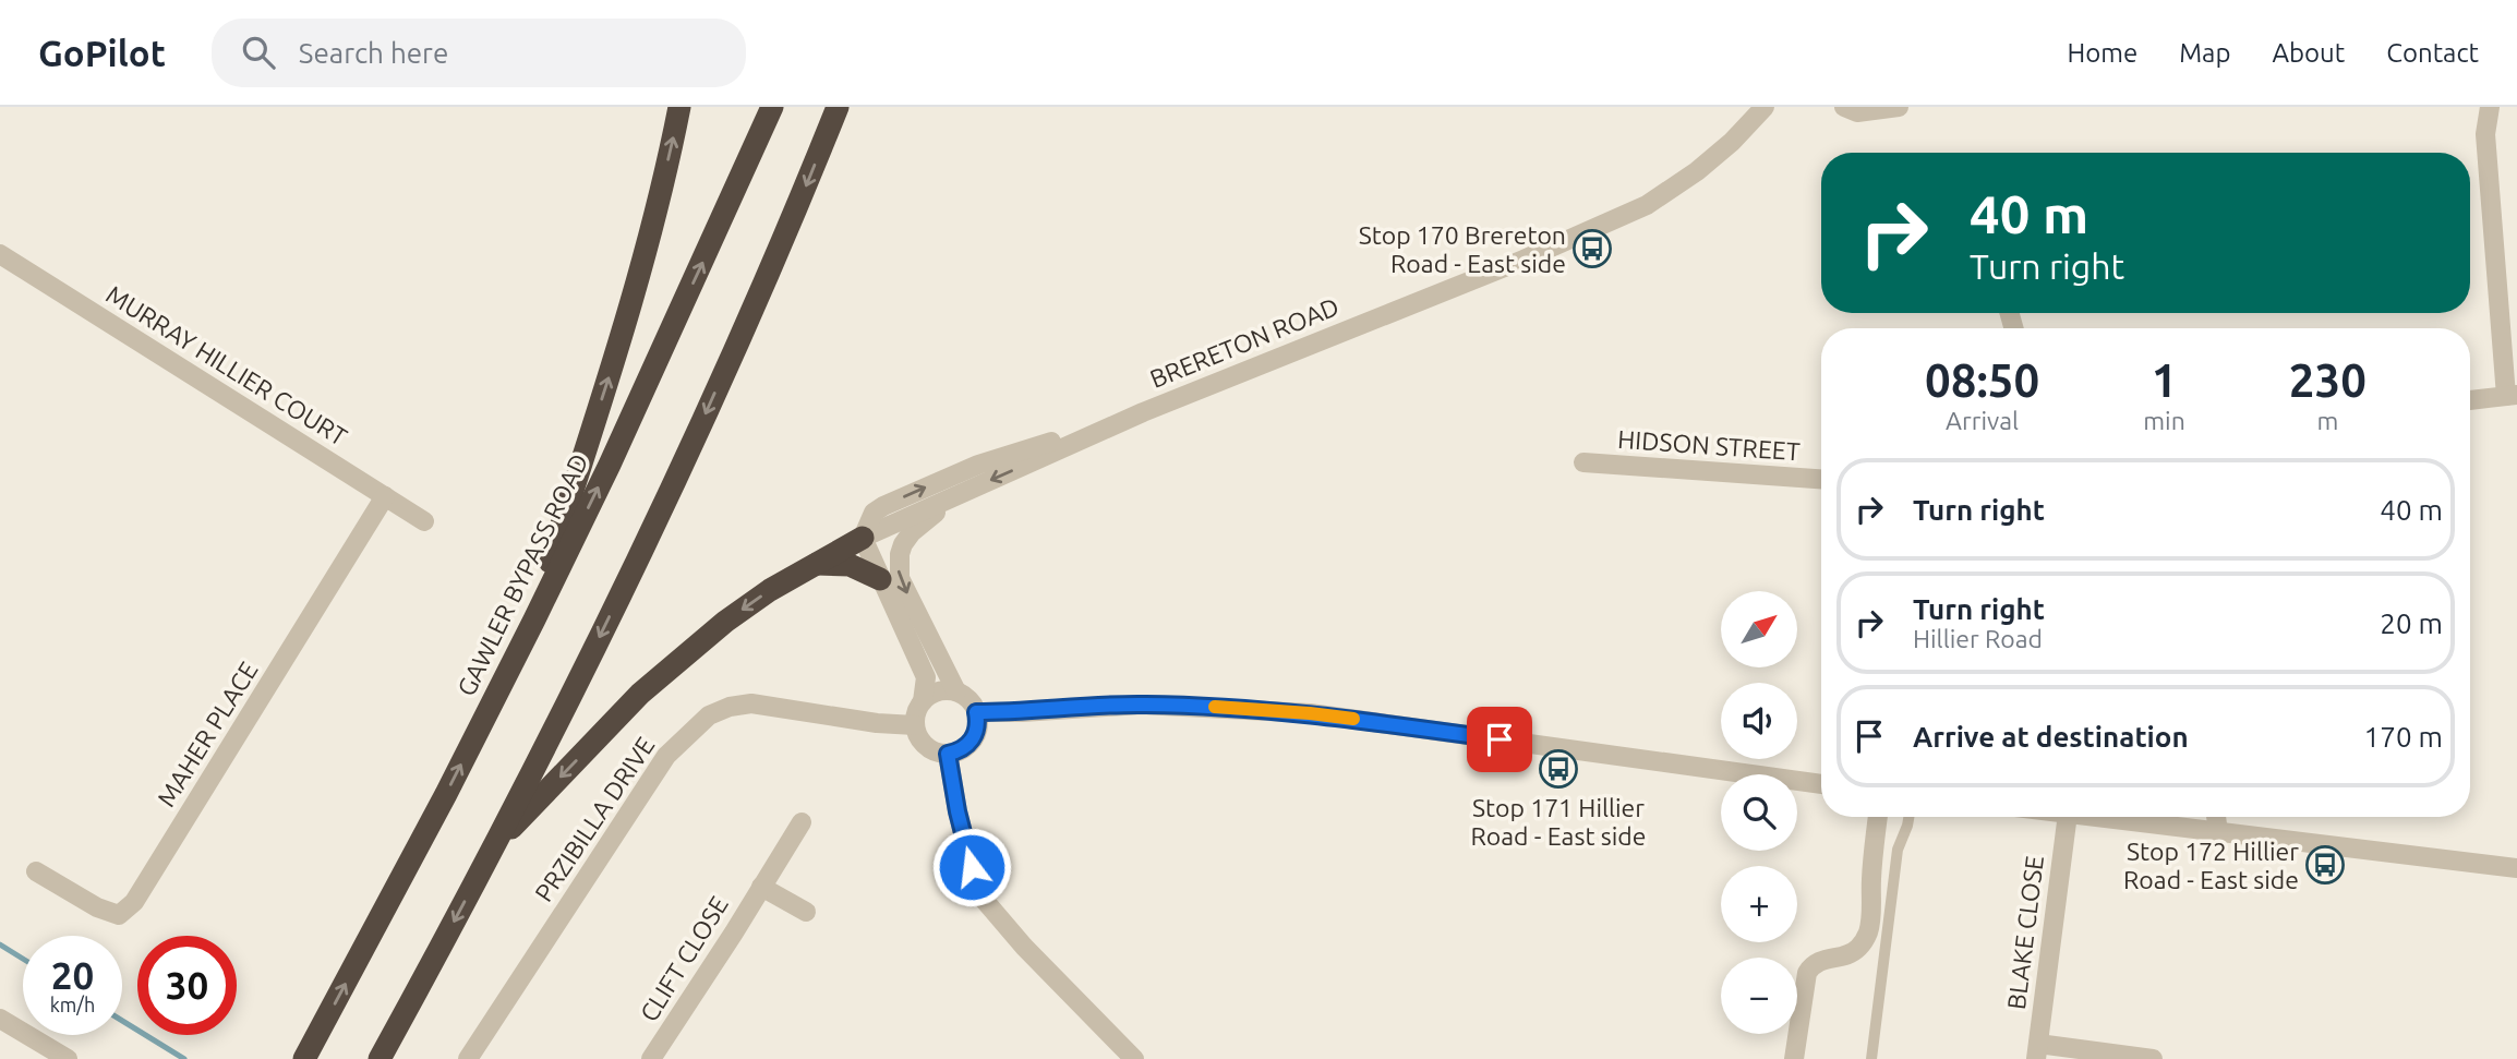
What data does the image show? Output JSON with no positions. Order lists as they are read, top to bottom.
{
  "streets": {
    "highway": ["GAWLER BYPASS ROAD"],
    "street": [
      "BRERETON ROAD",
      "MURRAY HILLIER COURT",
      "HIDSON STREET",
      "MAHER PLACE",
      "PRZIBILLA DRIVE",
      "BLAKE CLOSE",
      "CLIFT CLOSE"
    ]
  },
  "crossings": [
    ["BRERETON ROAD", "PRZIBILLA DRIVE"],
    ["MURRAY HILLIER COURT", "MAHER PLACE"]
  ],
  "places": {
    "bus stop": ["Stop 170 Brereton Road - East side", "Stop 171 Hillier Road - East side", "Stop 172 Hillier Road - East side"]
  },
  "north": "top right",
  "page": {
    "header": "GoPilot",
    "search": "Search here",
    "nav": [
      "Home",
      "Map",
      "About",
      "Contact"
    ],
    "turn": ["40 m", "Turn right"],
    "eta": [
      "08:50",
      "Arrival",
      "1",
      "min",
      "230",
      "m"
    ],
    "list": [
      {
        "name": "Turn right",
        "value": "40 m"
      },
      {
        "name": "Turn right",
        "note": "Hillier Road",
        "value": "20 m"
      },
      {
        "name": "Arrive at destination",
        "value": "170 m"
      }
    ],
    "map_buttons": ["+", "−"],
    "speed": "20 km/h",
    "limit": "30"
  }
}
